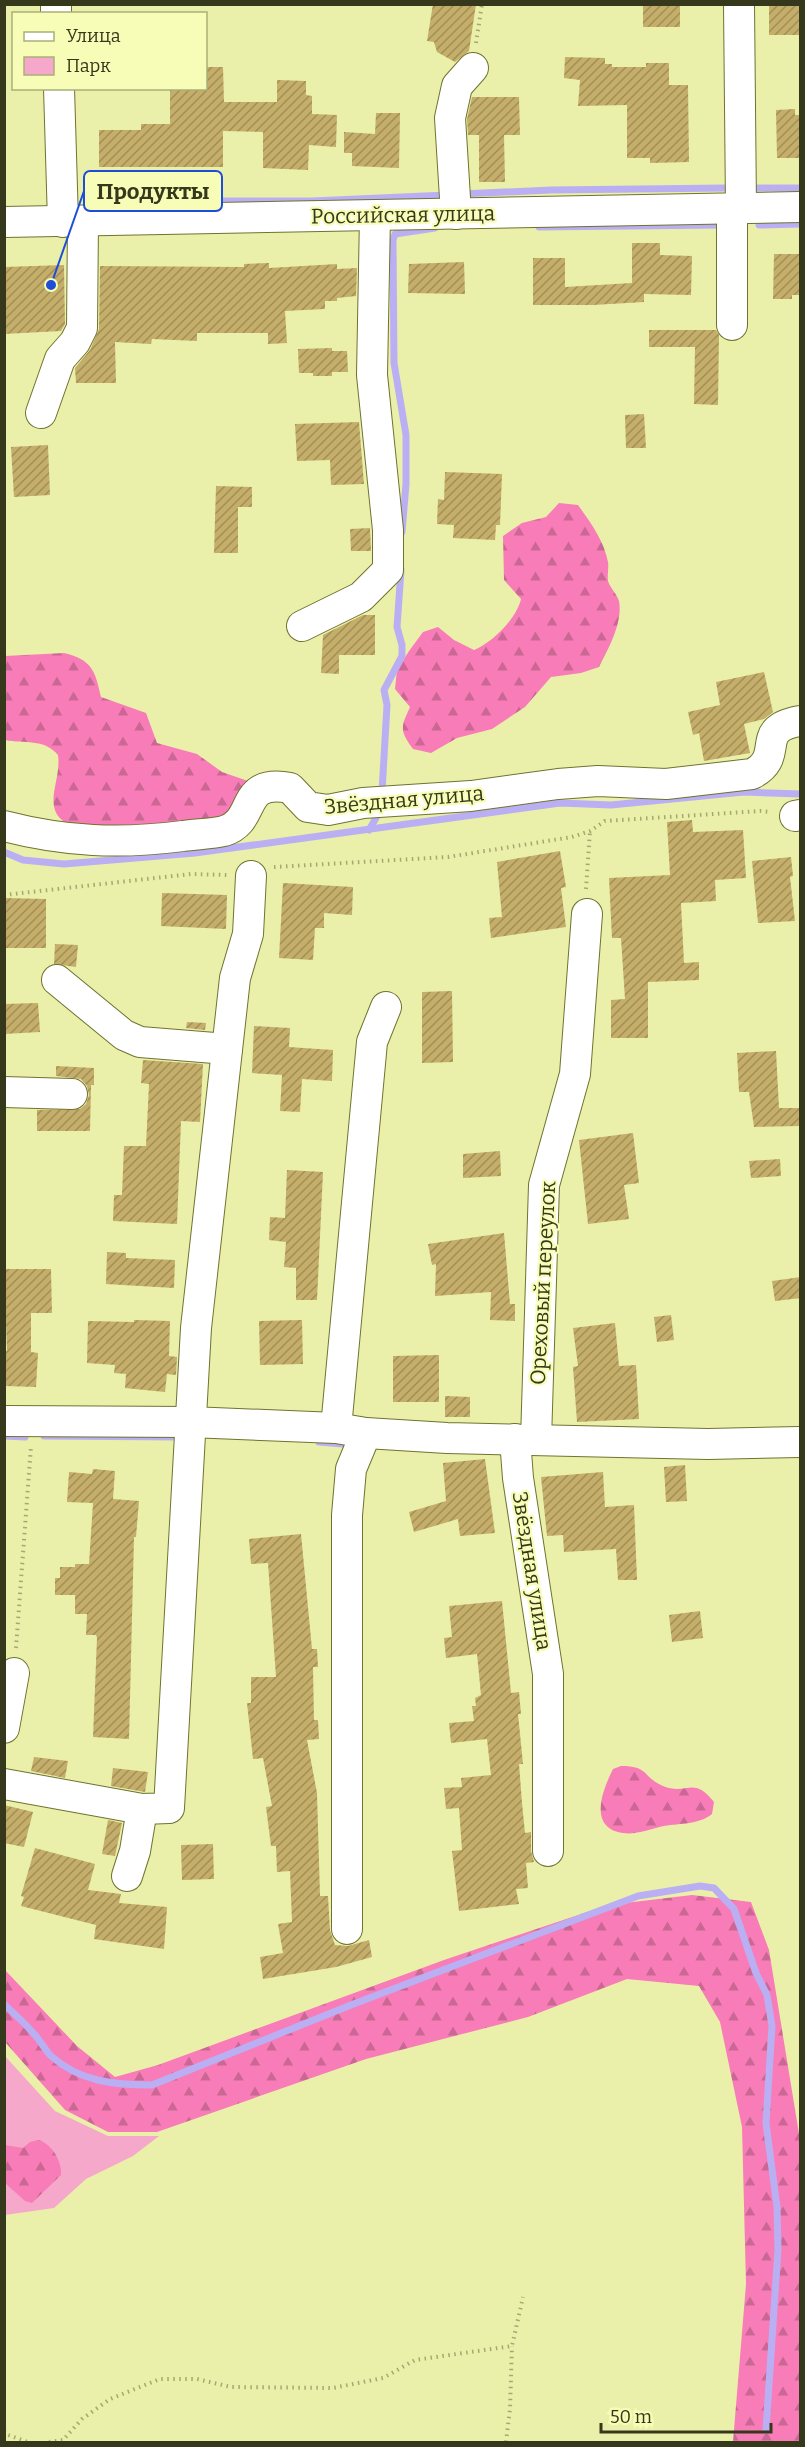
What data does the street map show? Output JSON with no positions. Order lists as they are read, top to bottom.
{
  "streets": {
    "street": ["Российская улица", "Звёздная улица", "Ореховый переулок"]
  },
  "crossings": [
    ["Звёздная улица", "Ореховый переулок"]
  ],
  "places": ["Продукты"],
  "legend": ["Улица", "Парк"],
  "scale_bar": "50 m"
}
